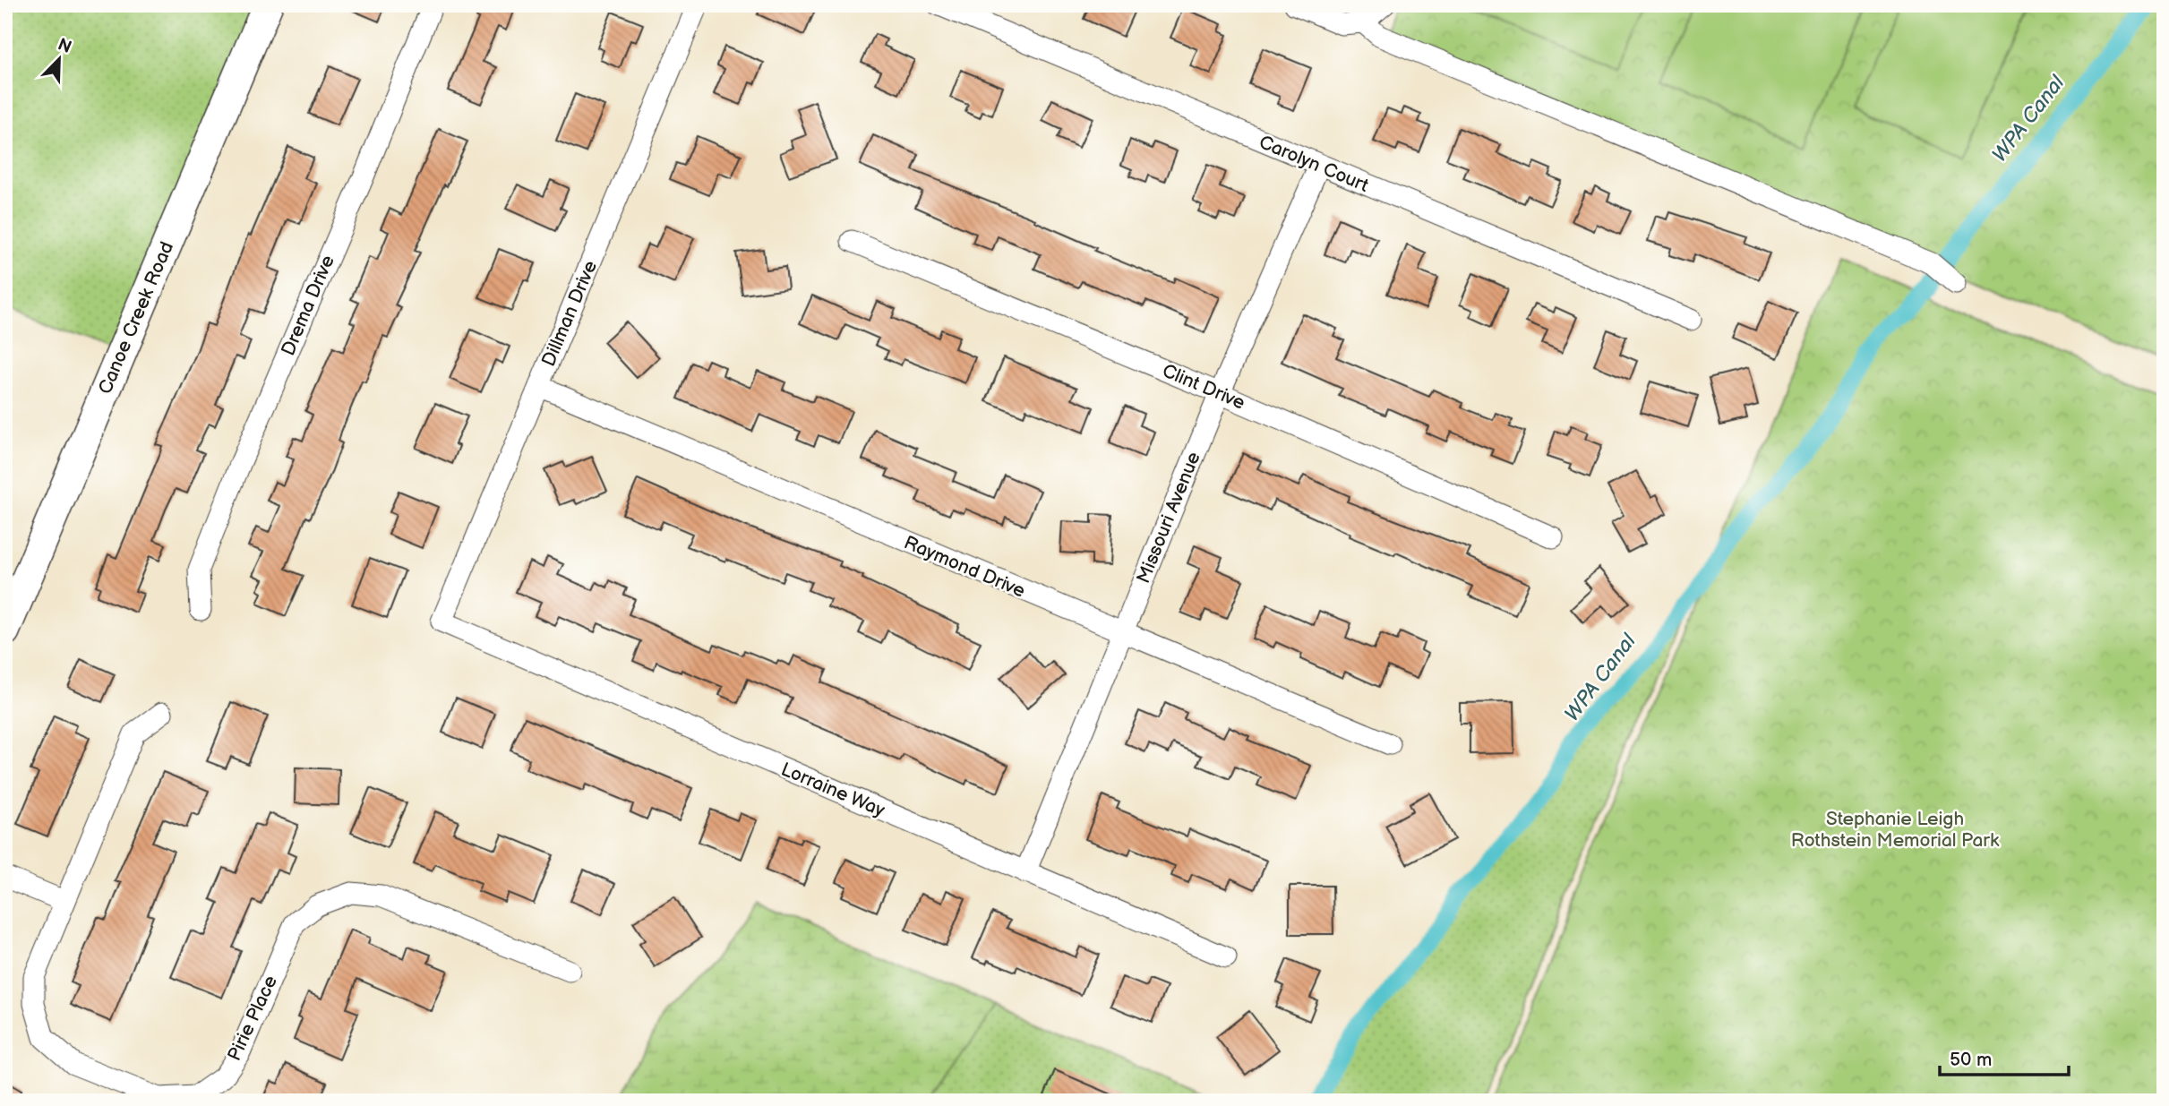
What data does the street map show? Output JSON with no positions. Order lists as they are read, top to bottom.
{
  "streets": {
    "main road": ["Canoe Creek Road"],
    "street": [
      "Carolyn Court",
      "Drema Drive",
      "Dillman Drive",
      "Clint Drive",
      "Missouri Avenue",
      "Raymond Drive",
      "Lorraine Way",
      "Pirie Place"
    ]
  },
  "crossings": [
    ["Carolyn Court", "Missouri Avenue"],
    ["Dillman Drive", "Raymond Drive"],
    ["Dillman Drive", "Lorraine Way"],
    ["Clint Drive", "Missouri Avenue"],
    ["Missouri Avenue", "Raymond Drive"],
    ["Missouri Avenue", "Lorraine Way"]
  ],
  "water": ["WPA Canal"],
  "parks": ["Stephanie Leigh Rothstein Memorial Park"],
  "scale_bar": "50 m",
  "north": "top right"
}
